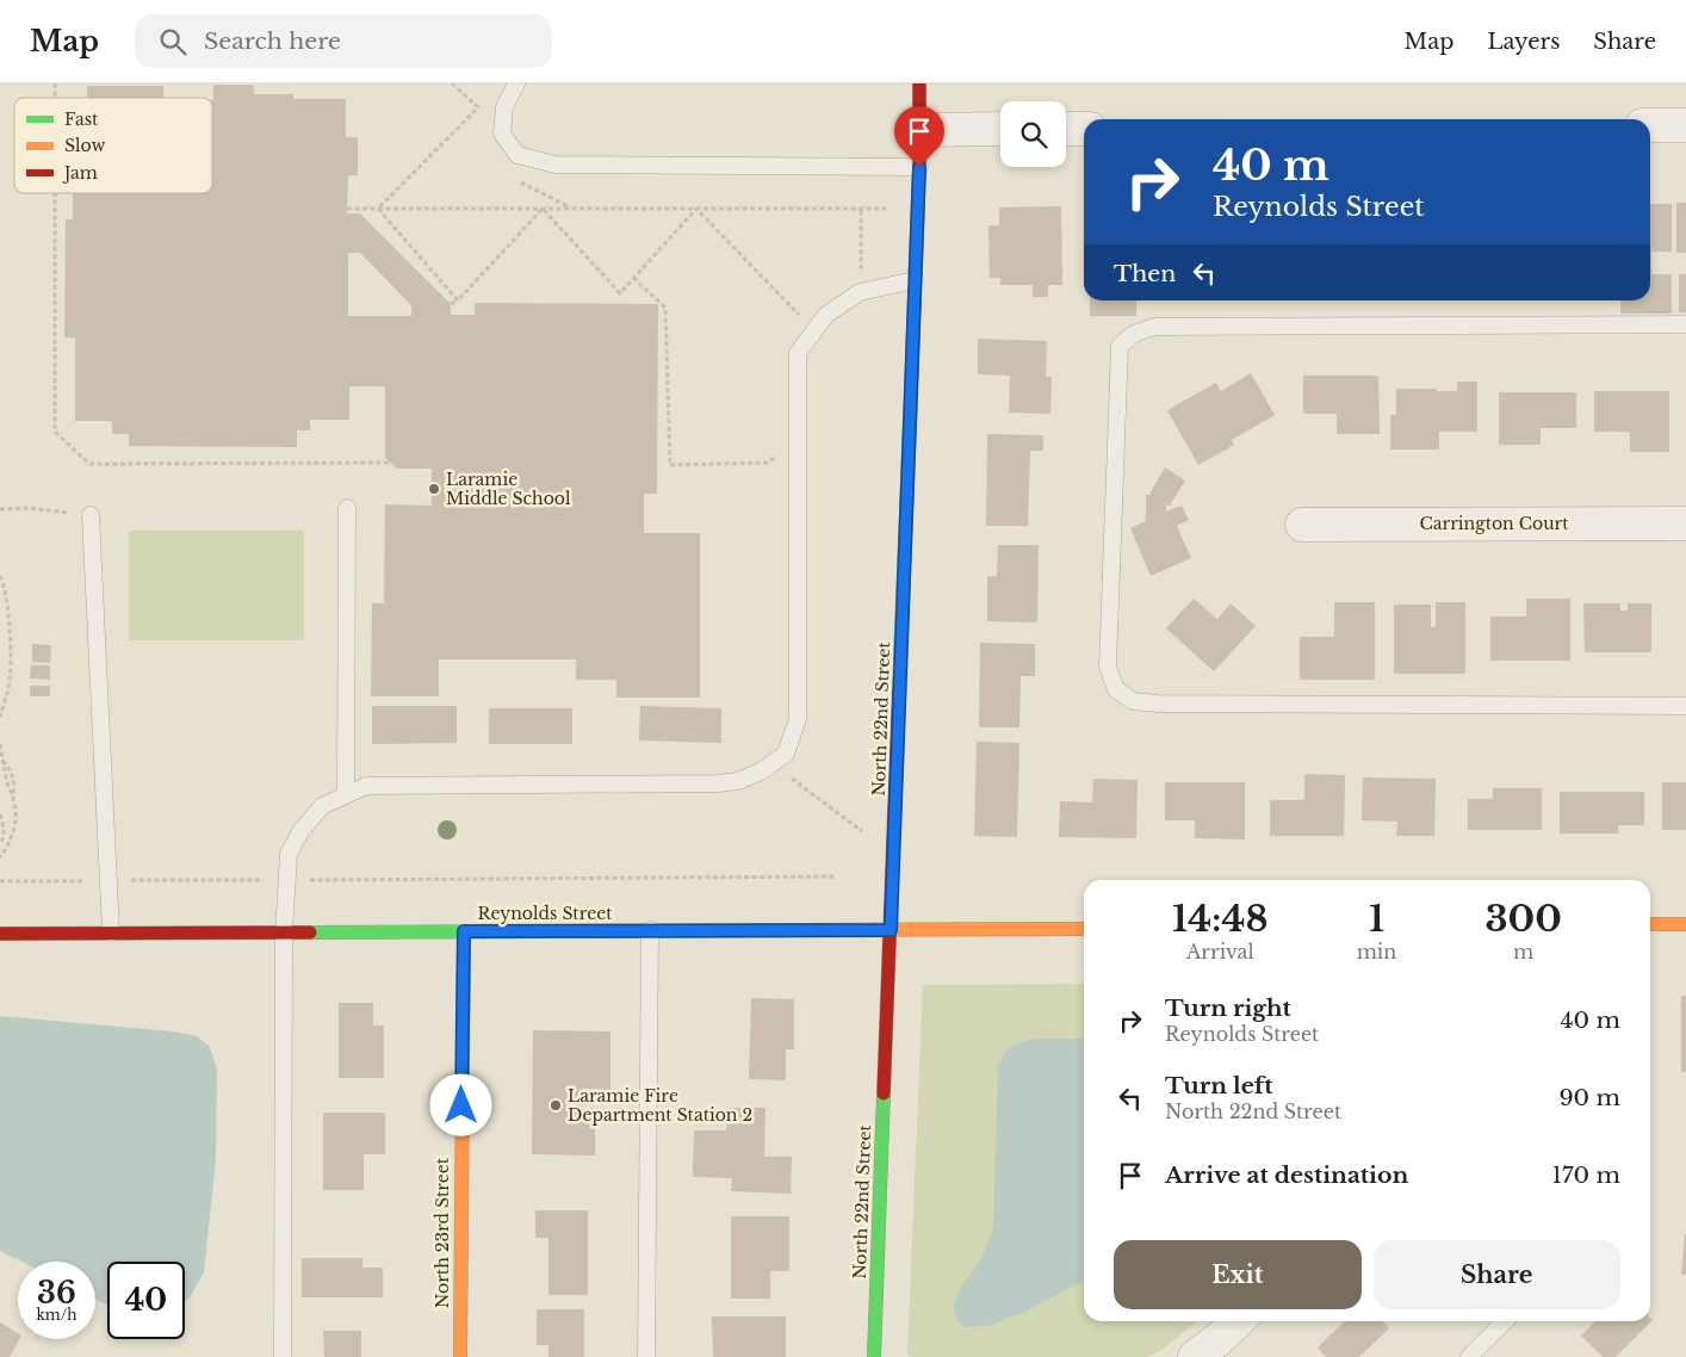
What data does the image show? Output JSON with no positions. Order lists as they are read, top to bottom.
{
  "streets": {
    "street": [
      "Carrington Court",
      "North 22nd Street",
      "Reynolds Street",
      "North 23rd Street"
    ]
  },
  "crossings": [
    ["North 22nd Street", "Reynolds Street"],
    ["Reynolds Street", "North 23rd Street"]
  ],
  "places": ["Laramie Middle School", "Laramie Fire Department Station 2"],
  "legend": ["Fast", "Slow", "Jam"],
  "page": {
    "header": "Map",
    "search": "Search here",
    "nav": ["Map", "Layers", "Share"],
    "turn": ["40 m", "Reynolds Street"],
    "then": "Then",
    "eta": [
      "14:48",
      "Arrival",
      "1",
      "min",
      "300",
      "m"
    ],
    "list": [
      {
        "name": "Turn right",
        "note": "Reynolds Street",
        "value": "40 m"
      },
      {
        "name": "Turn left",
        "note": "North 22nd Street",
        "value": "90 m"
      },
      {
        "name": "Arrive at destination",
        "value": "170 m"
      }
    ],
    "buttons": ["Exit", "Share"],
    "speed": "36 km/h",
    "limit": "40"
  }
}
